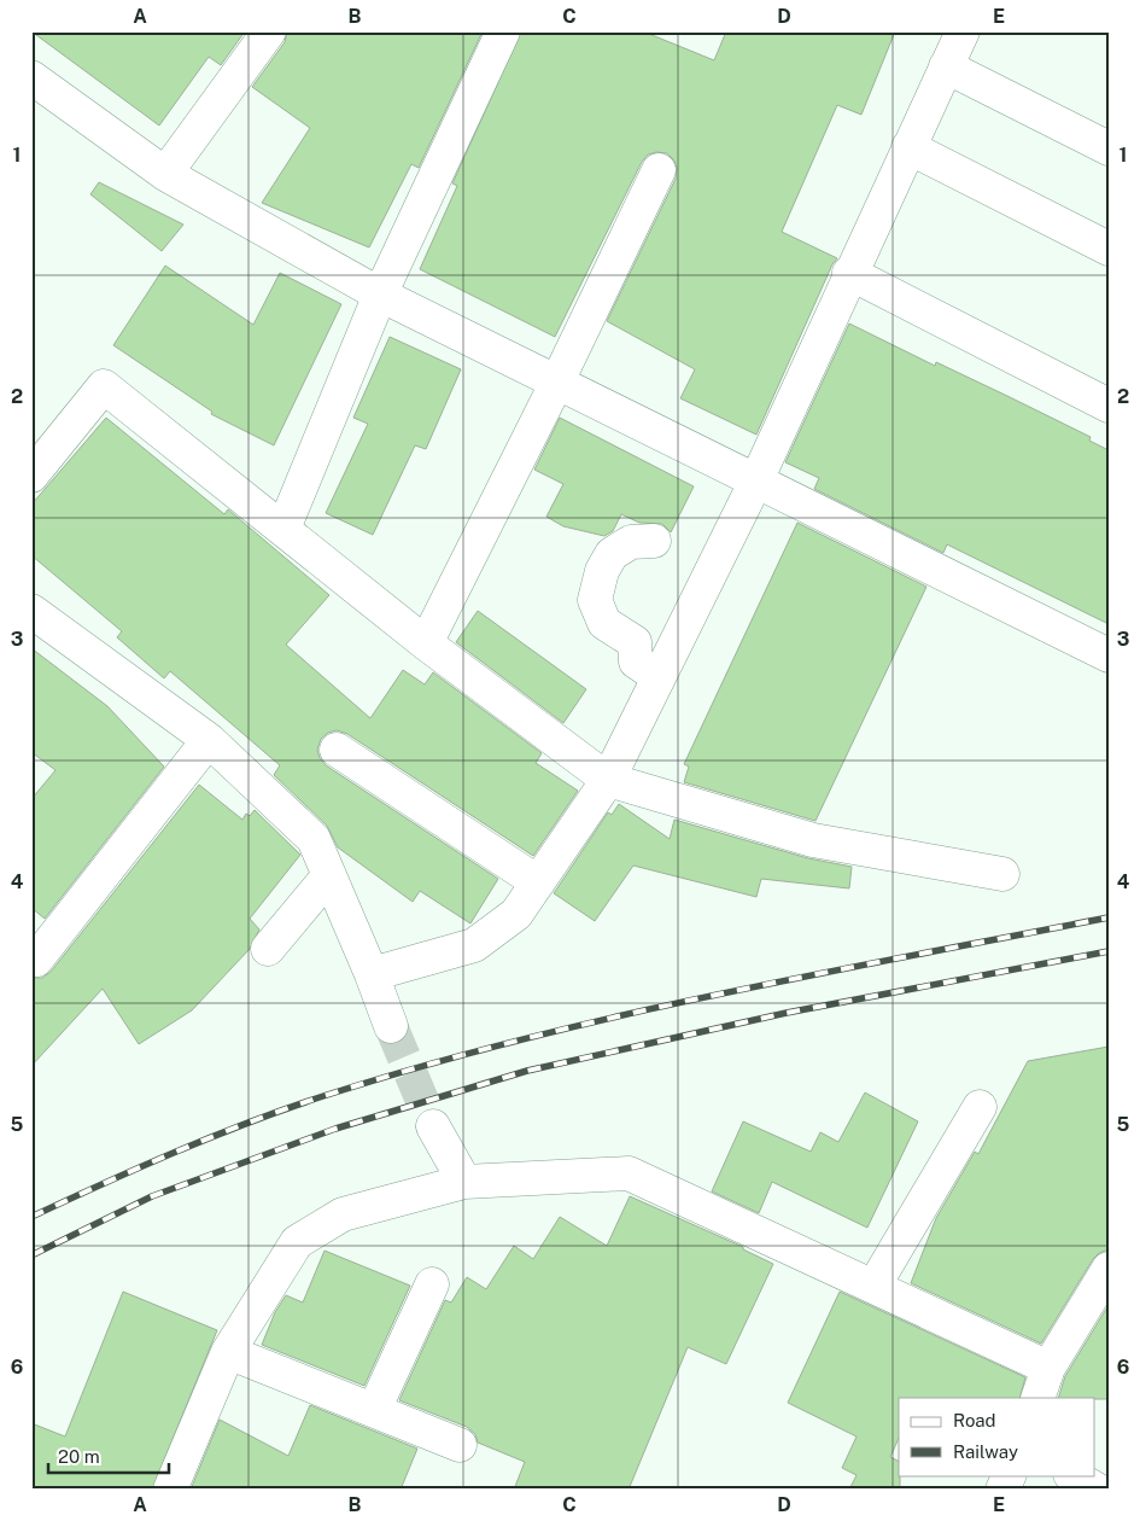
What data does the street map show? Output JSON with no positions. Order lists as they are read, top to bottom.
{
  "legend": ["Road", "Railway"],
  "scale_bar": "20 m",
  "grid": {
    "columns": [
      "A",
      "B",
      "C",
      "D",
      "E"
    ],
    "rows": [
      "1",
      "2",
      "3",
      "4",
      "5",
      "6"
    ]
  }
}
